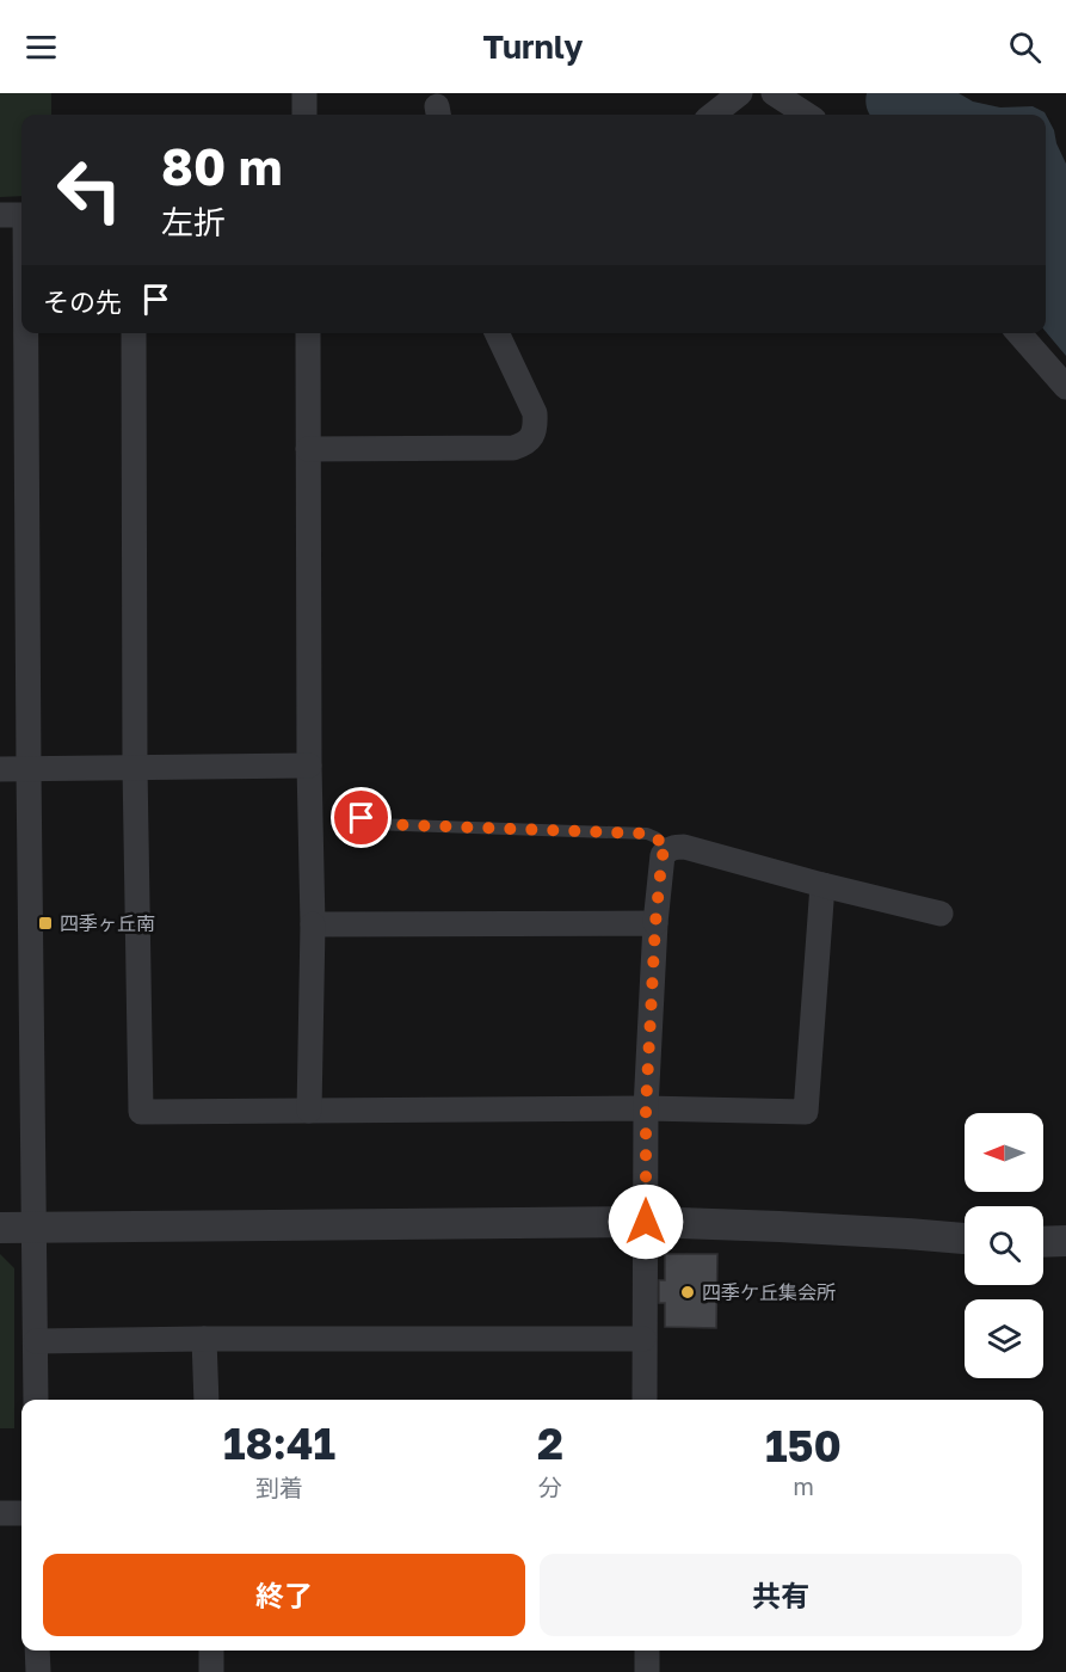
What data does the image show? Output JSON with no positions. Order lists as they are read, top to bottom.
{
  "places": {
    "transit": ["四季ヶ丘南"],
    "other": ["四季ケ丘集会所"]
  },
  "north": "left",
  "page": {
    "header": "Turnly",
    "turn": ["80 m", "左折"],
    "then": "その先",
    "eta": [
      "18:41",
      "到着",
      "2",
      "分",
      "150",
      "m"
    ],
    "buttons": ["終了", "共有"]
  }
}
